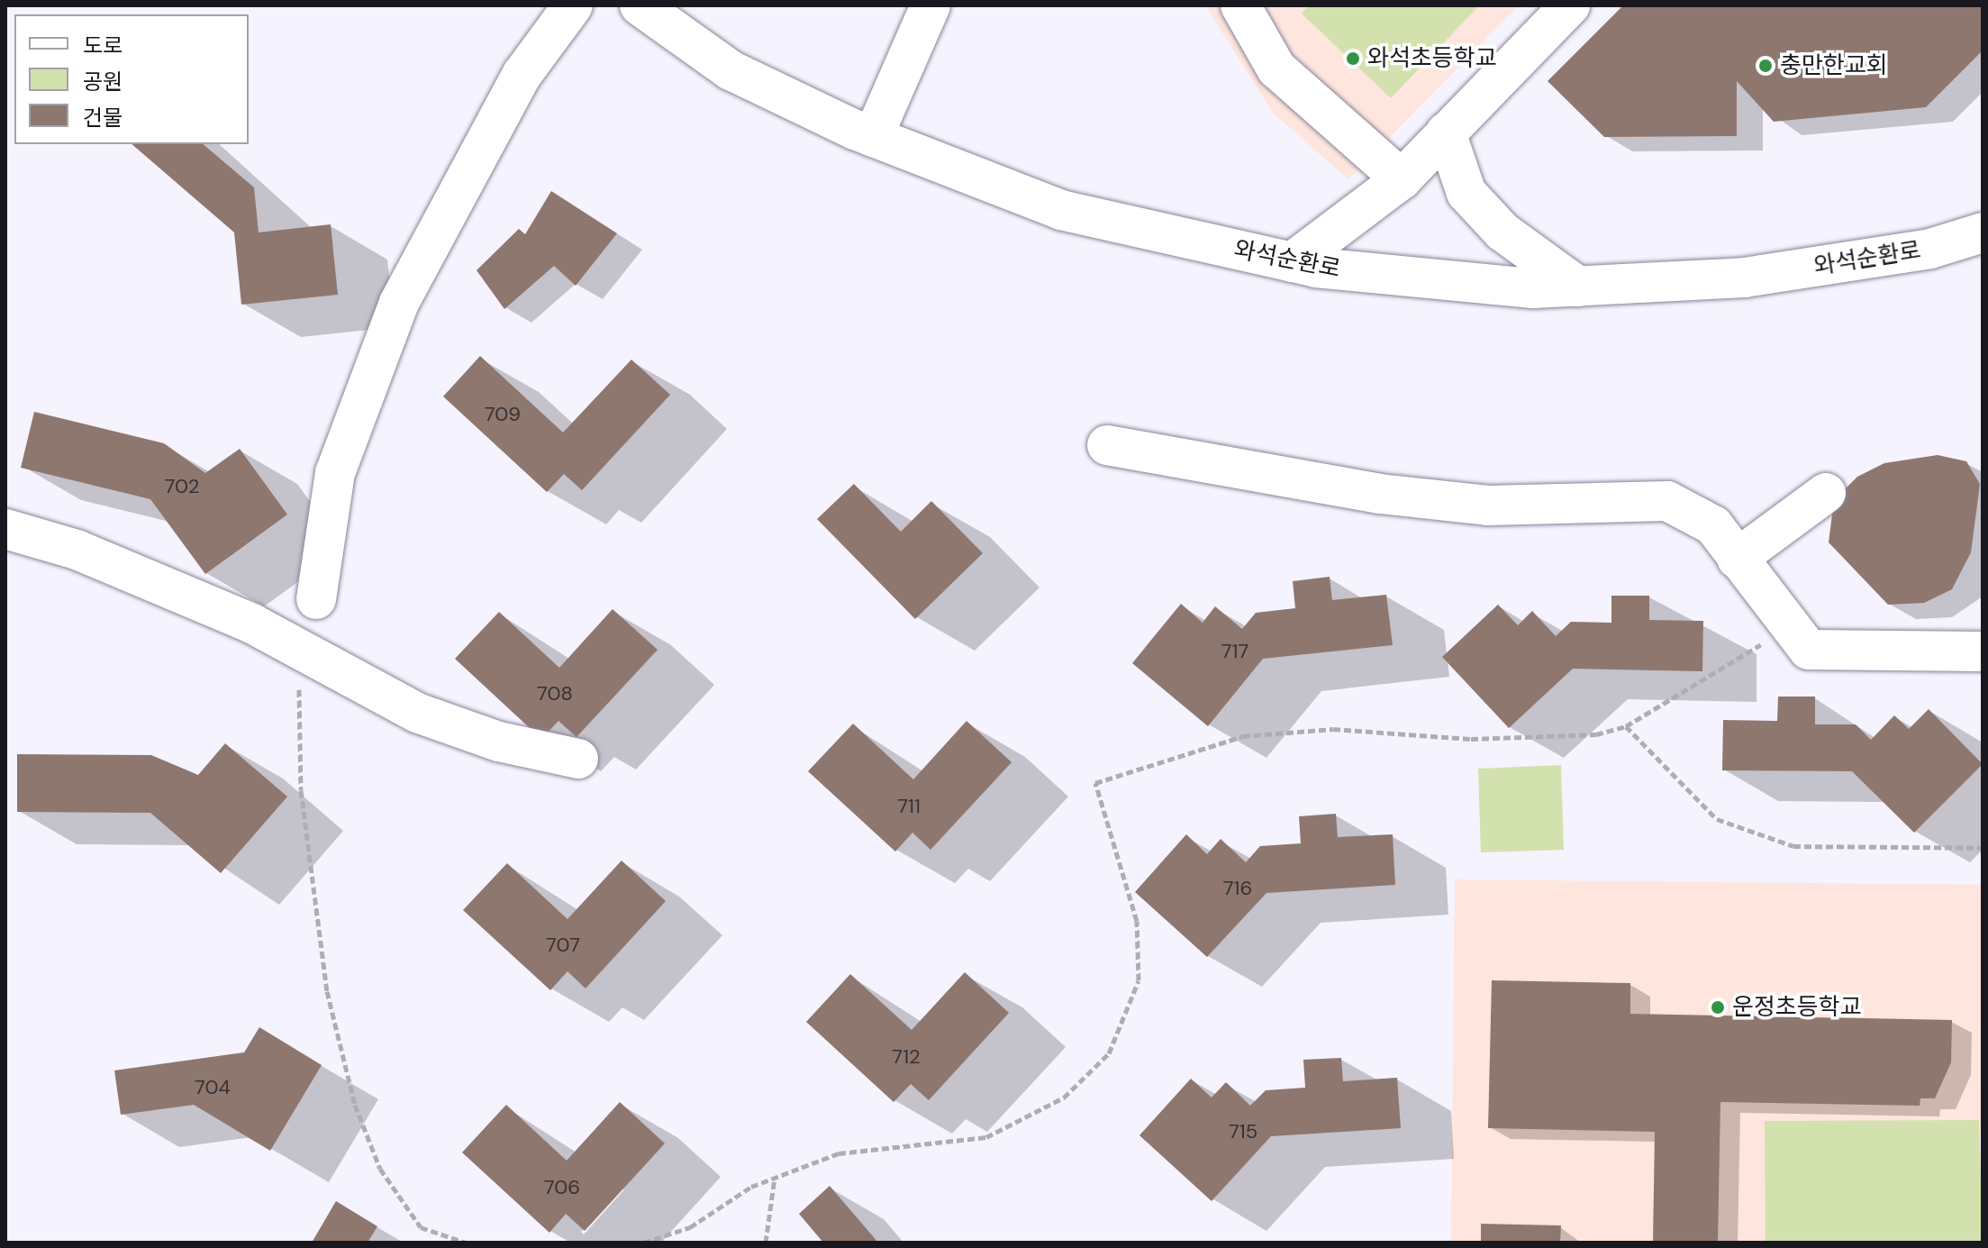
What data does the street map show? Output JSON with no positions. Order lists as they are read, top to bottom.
{
  "streets": {
    "street": ["와석순환로"]
  },
  "places": ["와석초등학교", "충만한교회", "운정초등학교"],
  "house_numbers": [
    "709",
    "702",
    "717",
    "708",
    "711",
    "716",
    "707",
    "712",
    "704",
    "715",
    "706"
  ],
  "legend": ["도로", "공원", "건물"]
}
